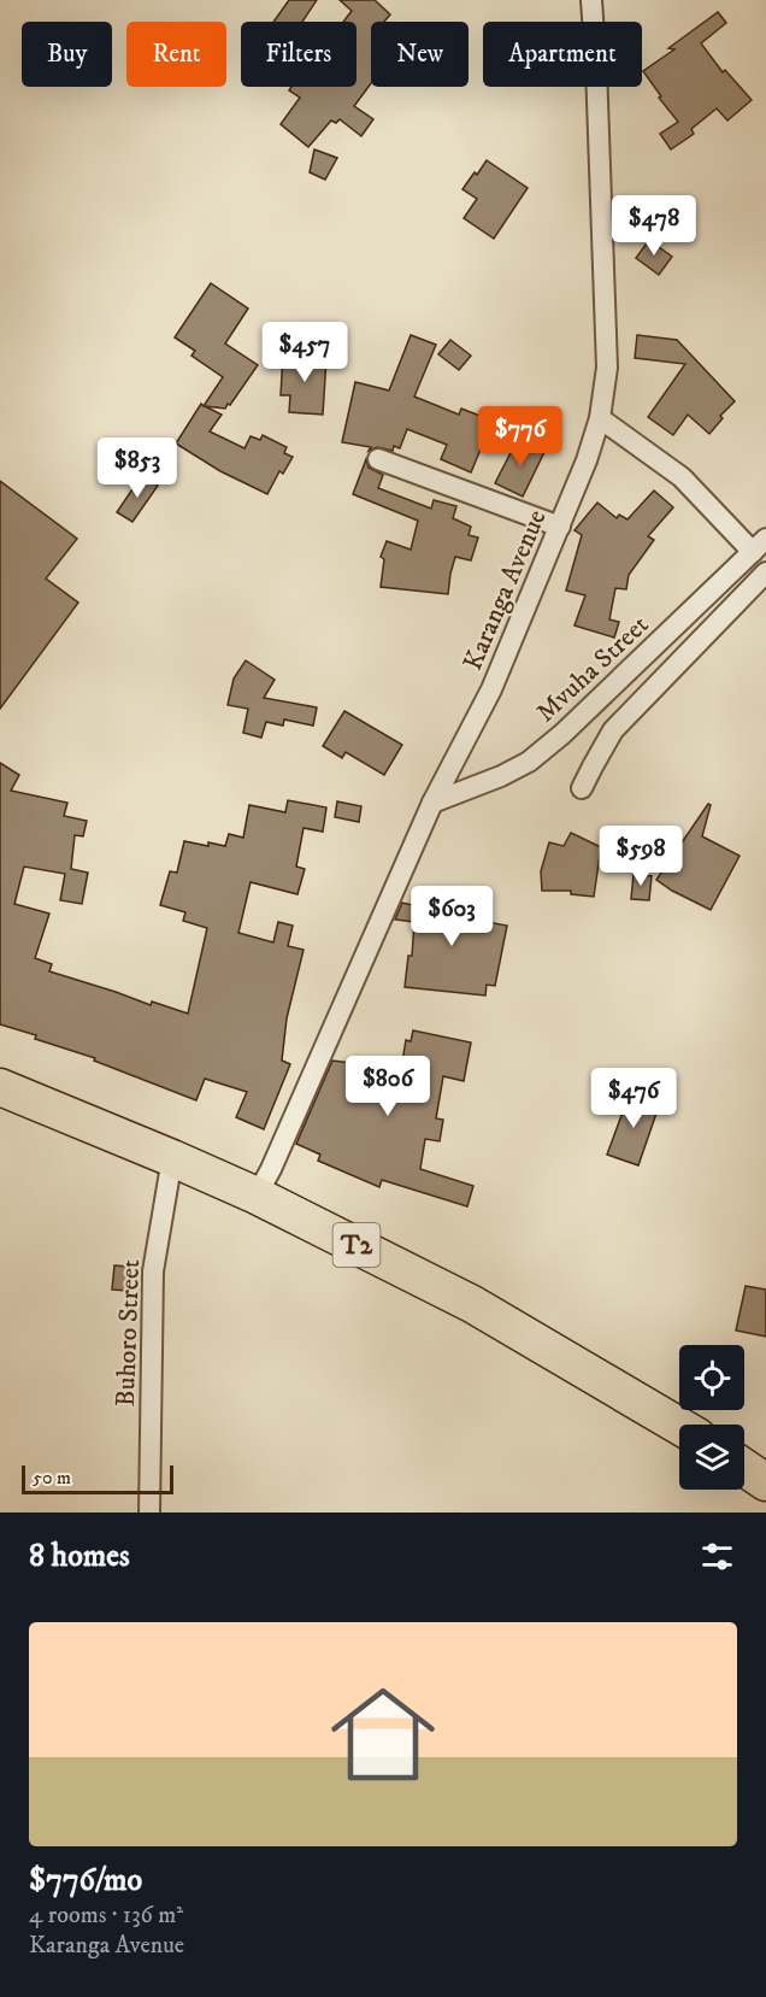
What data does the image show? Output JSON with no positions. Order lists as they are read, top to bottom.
{
  "streets": {
    "highway": ["T2"],
    "street": ["Karanga Avenue", "Mvuha Street", "Buhoro Street"]
  },
  "crossings": [
    ["Karanga Avenue", "Mvuha Street"],
    ["Karanga Avenue", "T2"],
    ["T2", "Buhoro Street"]
  ],
  "scale_bar": "50 m",
  "page": {
    "chip": [
      "Buy",
      "Rent",
      "Filters",
      "New",
      "Apartment"
    ],
    "price": [
      "$478",
      "$457",
      "$776",
      "$853",
      "$598",
      "$603",
      "$806",
      "$476"
    ],
    "scale": "50 m",
    "heading": "8 homes",
    "list": [
      {
        "name": "$776/mo",
        "note": "4 rooms · 136 m² · Karanga Avenue"
      }
    ]
  }
}
